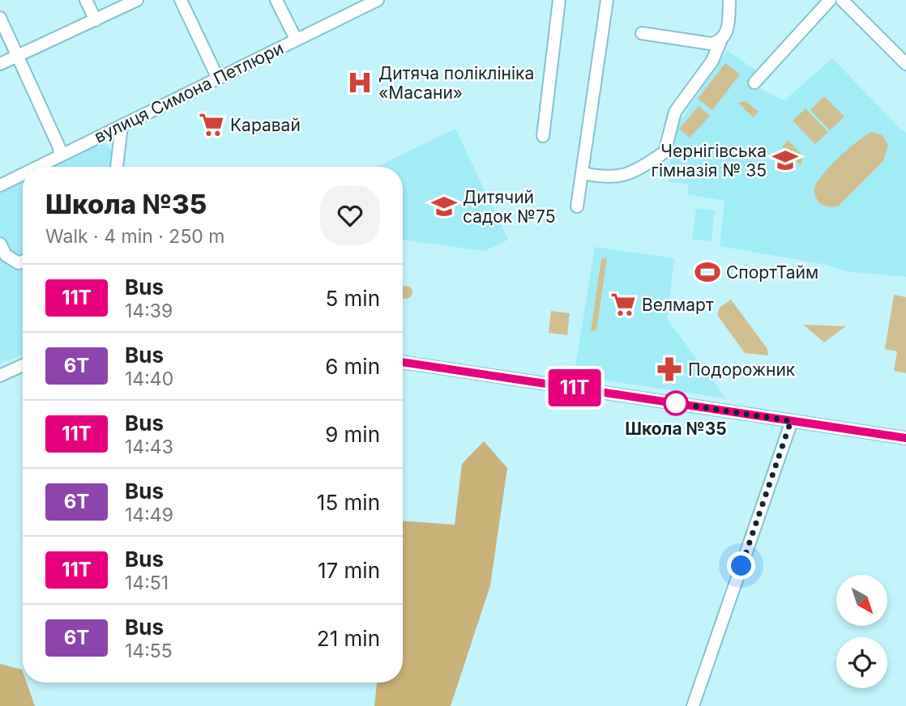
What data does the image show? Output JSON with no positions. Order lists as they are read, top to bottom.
{
  "streets": {
    "street": ["вулиця Симона Петлюри"]
  },
  "places": {
    "hospital": ["Дитяча поліклініка «Масани»"],
    "supermarket": ["Каравай", "Велмарт"],
    "school or university": ["Чернігівська гімназія № 35", "Дитячий садок №75"],
    "sports": ["СпортТайм"],
    "pharmacy": ["Подорожник"],
    "other": ["Школа №35"]
  },
  "lines": ["bus line 11Т"],
  "north": "bottom right",
  "page": {
    "on_map": "11Т",
    "heading": ["Школа №35", "Walk · 4 min · 250 m"],
    "list": [
      {
        "mark": "11Т",
        "name": "Bus",
        "note": "14:39",
        "value": "5 min"
      },
      {
        "mark": "6Т",
        "name": "Bus",
        "note": "14:40",
        "value": "6 min"
      },
      {
        "mark": "11Т",
        "name": "Bus",
        "note": "14:43",
        "value": "9 min"
      },
      {
        "mark": "6Т",
        "name": "Bus",
        "note": "14:49",
        "value": "15 min"
      },
      {
        "mark": "11Т",
        "name": "Bus",
        "note": "14:51",
        "value": "17 min"
      },
      {
        "mark": "6Т",
        "name": "Bus",
        "note": "14:55",
        "value": "21 min"
      }
    ]
  }
}
